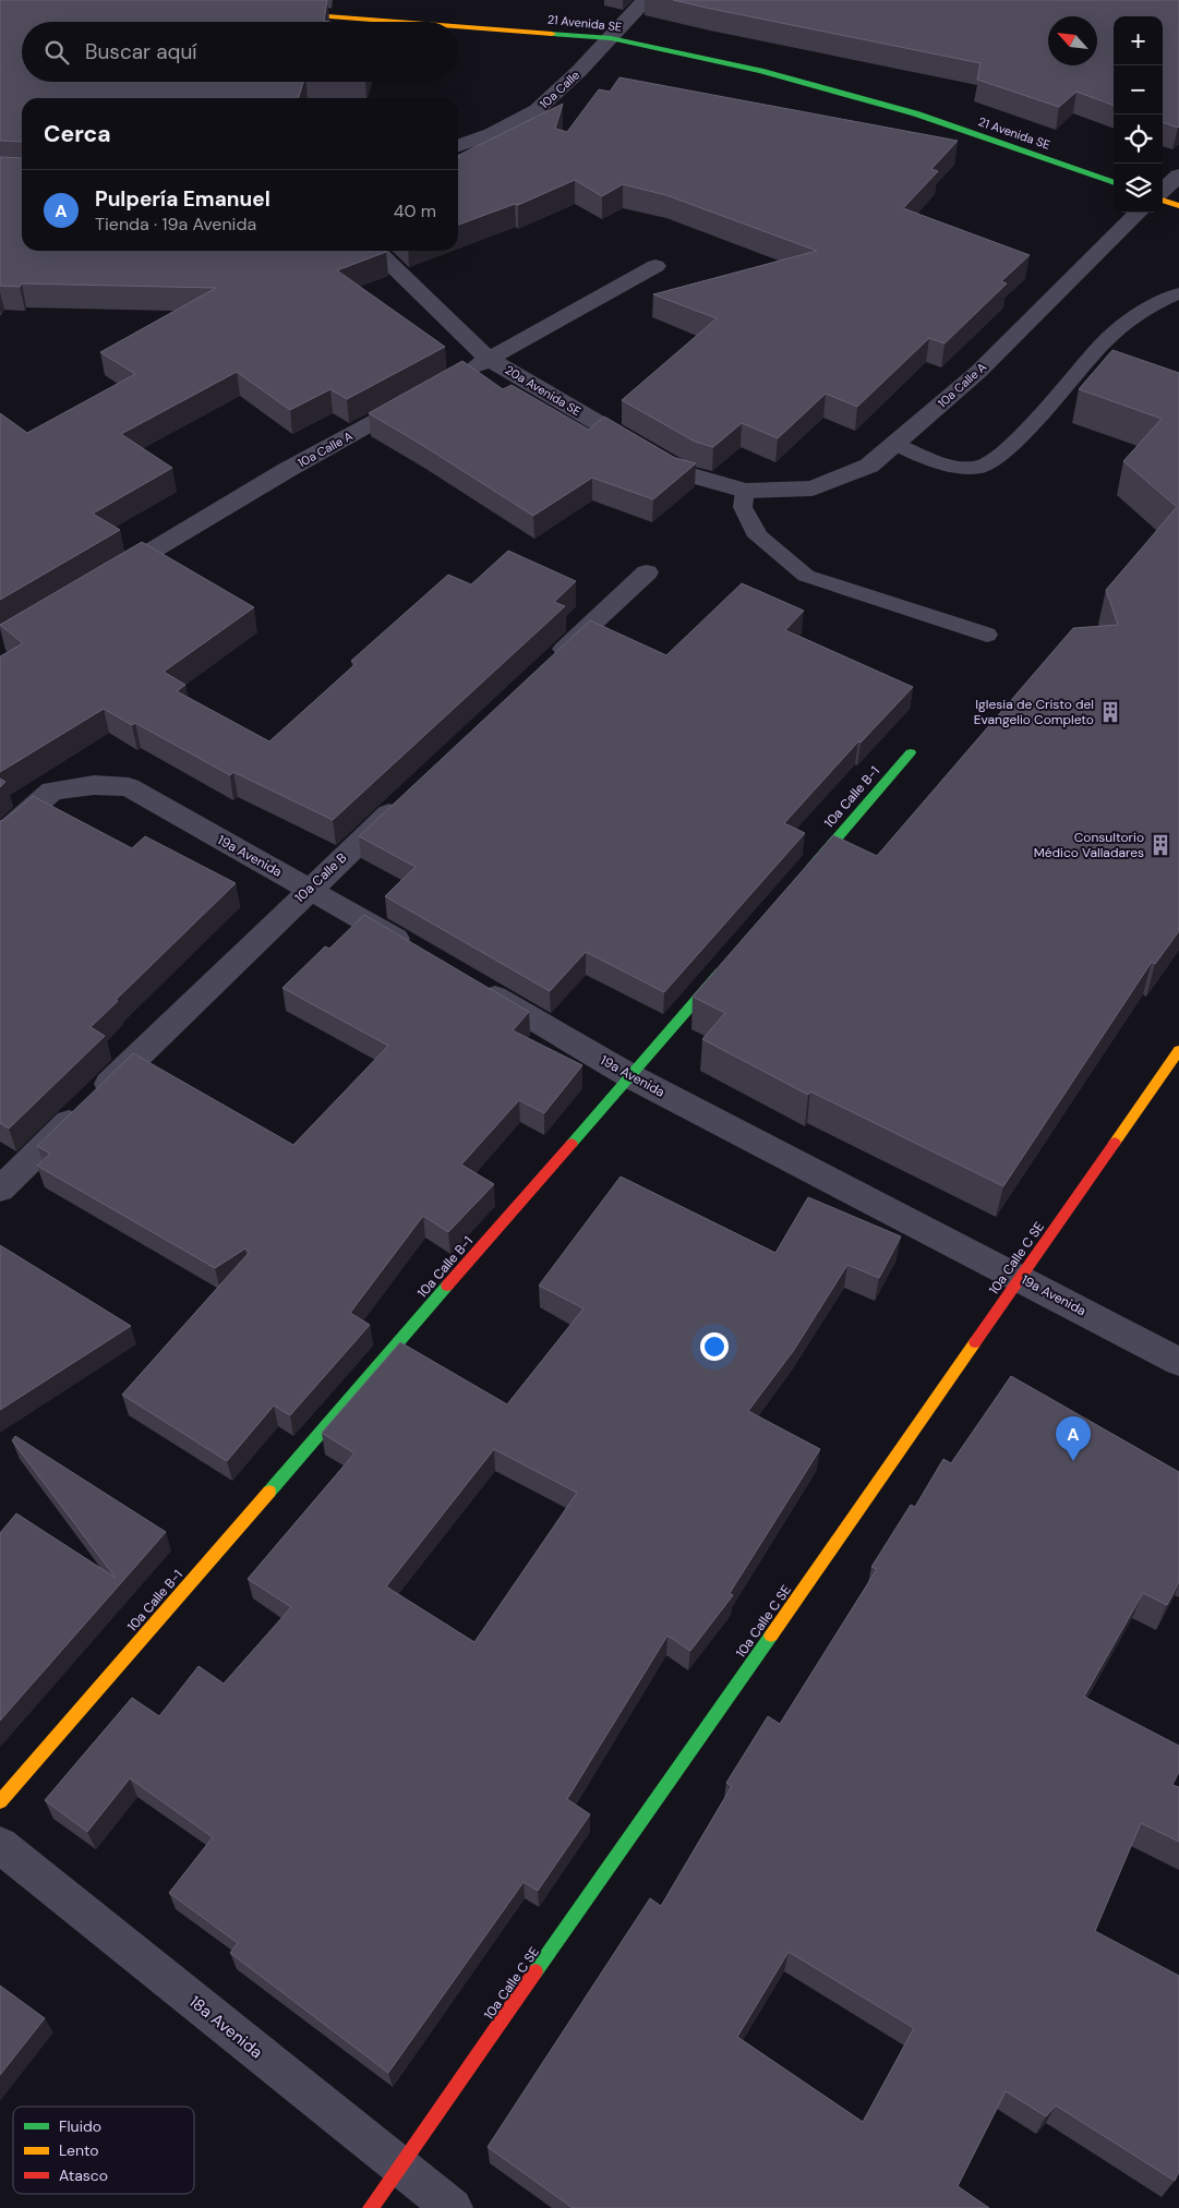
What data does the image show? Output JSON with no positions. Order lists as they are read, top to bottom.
{
  "streets": {
    "street": [
      "21 Avenida SE",
      "10a Calle",
      "10a Calle A",
      "20a Avenida SE",
      "10a Calle B-1",
      "19a Avenida",
      "10a Calle B",
      "10a Calle C SE",
      "18a Avenida"
    ]
  },
  "crossings": [
    ["21 Avenida SE", "10a Calle"],
    ["10a Calle A", "20a Avenida SE"],
    ["10a Calle B-1", "19a Avenida"],
    ["19a Avenida", "10a Calle B"],
    ["19a Avenida", "10a Calle C SE"],
    ["10a Calle C SE", "18a Avenida"]
  ],
  "places": {
    "building": ["Iglesia de Cristo del Evangelio Completo", "Consultorio Médico Valladares"]
  },
  "legend": ["Fluido", "Lento", "Atasco"],
  "north": "top left",
  "page": {
    "map_buttons": ["+", "−"],
    "search": "Buscar aquí",
    "heading": "Cerca",
    "list": [
      {
        "mark": "A",
        "name": "Pulpería Emanuel",
        "note": "Tienda · 19a Avenida",
        "value": "40 m"
      }
    ],
    "pins": "A"
  }
}
